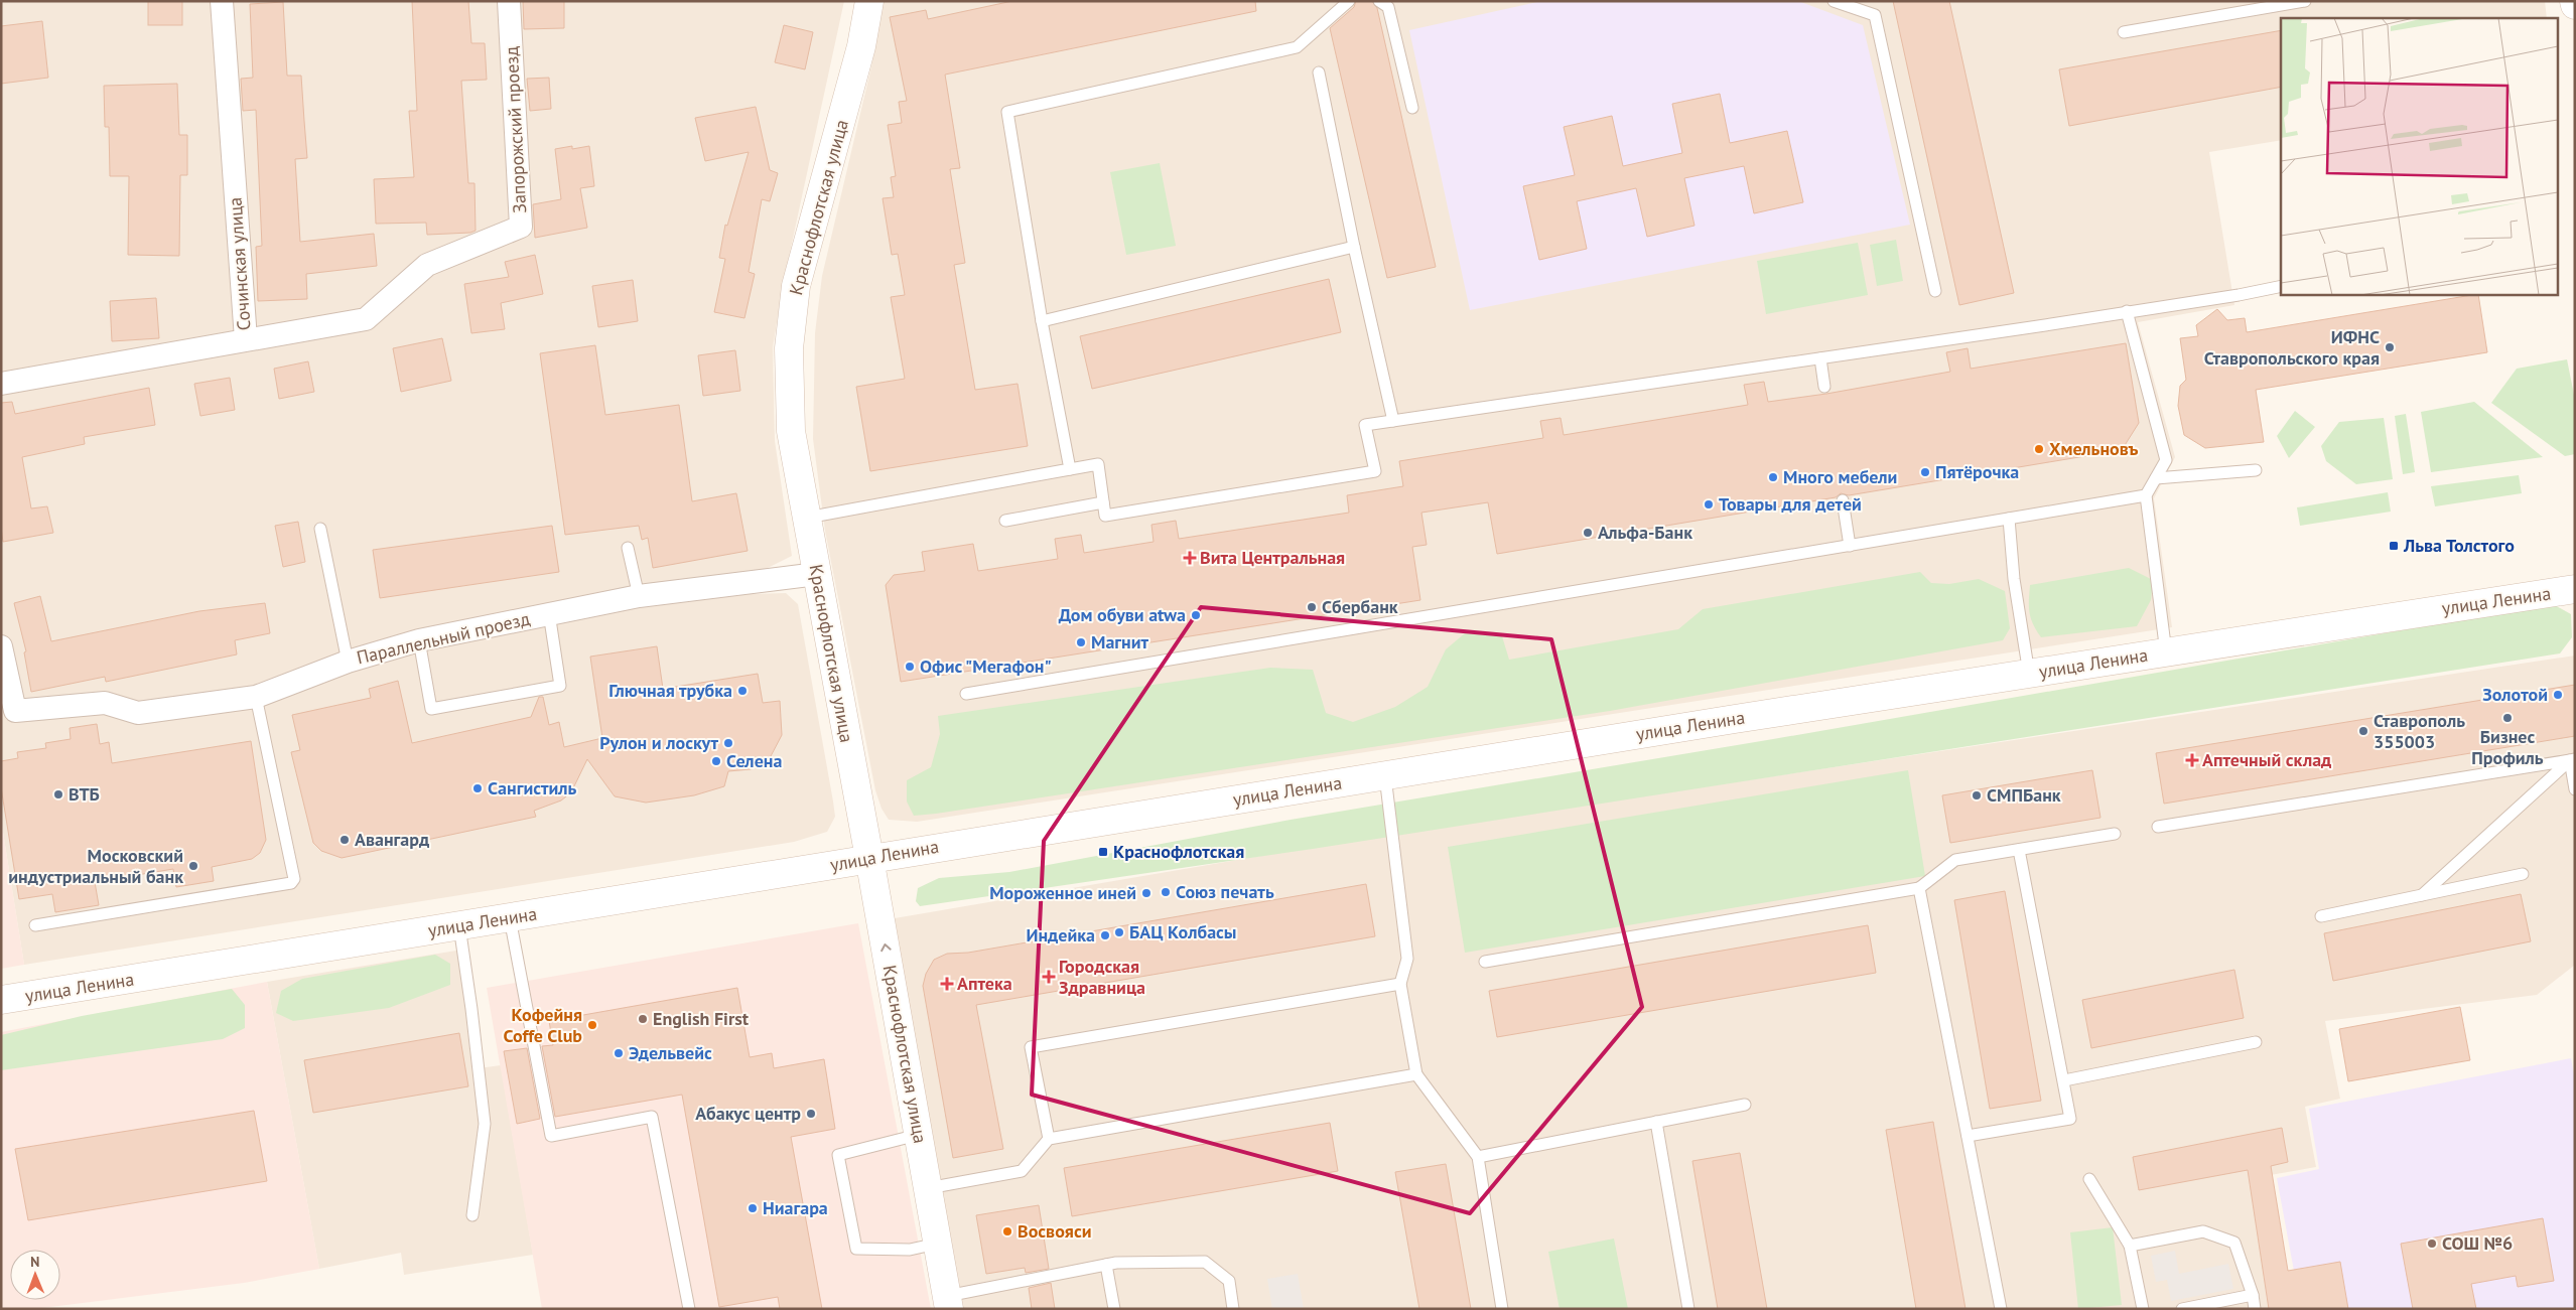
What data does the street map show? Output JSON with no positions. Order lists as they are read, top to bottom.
{
  "streets": {
    "main road": ["Краснофлотская улица", "улица Ленина"],
    "street": ["Запорожский проезд", "Сочинская улица", "Параллельный проезд"]
  },
  "crossings": [
    ["Запорожский проезд", "Сочинская улица"],
    ["Краснофлотская улица", "улица Ленина"],
    ["Краснофлотская улица", "Параллельный проезд"]
  ],
  "places": {
    "other": [
      "ИФНС Ставропольского края",
      "Хмельновъ",
      "Пятёрочка",
      "Много мебели",
      "Товары для детей",
      "Альфа-Банк",
      "Сбербанк",
      "Дом обуви atwa",
      "Магнит",
      "Офис \"Мегафон\"",
      "Глючная трубка",
      "Золотой",
      "Бизнес Профиль",
      "Ставрополь 355003",
      "Рулон и лоскут",
      "Селена",
      "Сангистиль",
      "ВТБ",
      "СМПБанк",
      "Авангард",
      "Московский индустриальный банк",
      "Союз печать",
      "Мороженное иней",
      "БАЦ Колбасы",
      "Индейка",
      "English First",
      "Кофейня Coffe Club",
      "Эдельвейс",
      "Абакус центр",
      "Ниагара",
      "Восвояси",
      "СОШ №6"
    ],
    "transit": ["Льва Толстого", "Краснофлотская"],
    "health": [
      "Вита Центральная",
      "Аптечный склад",
      "Городская Здравница",
      "Аптека"
    ]
  },
  "north": "top"
}
